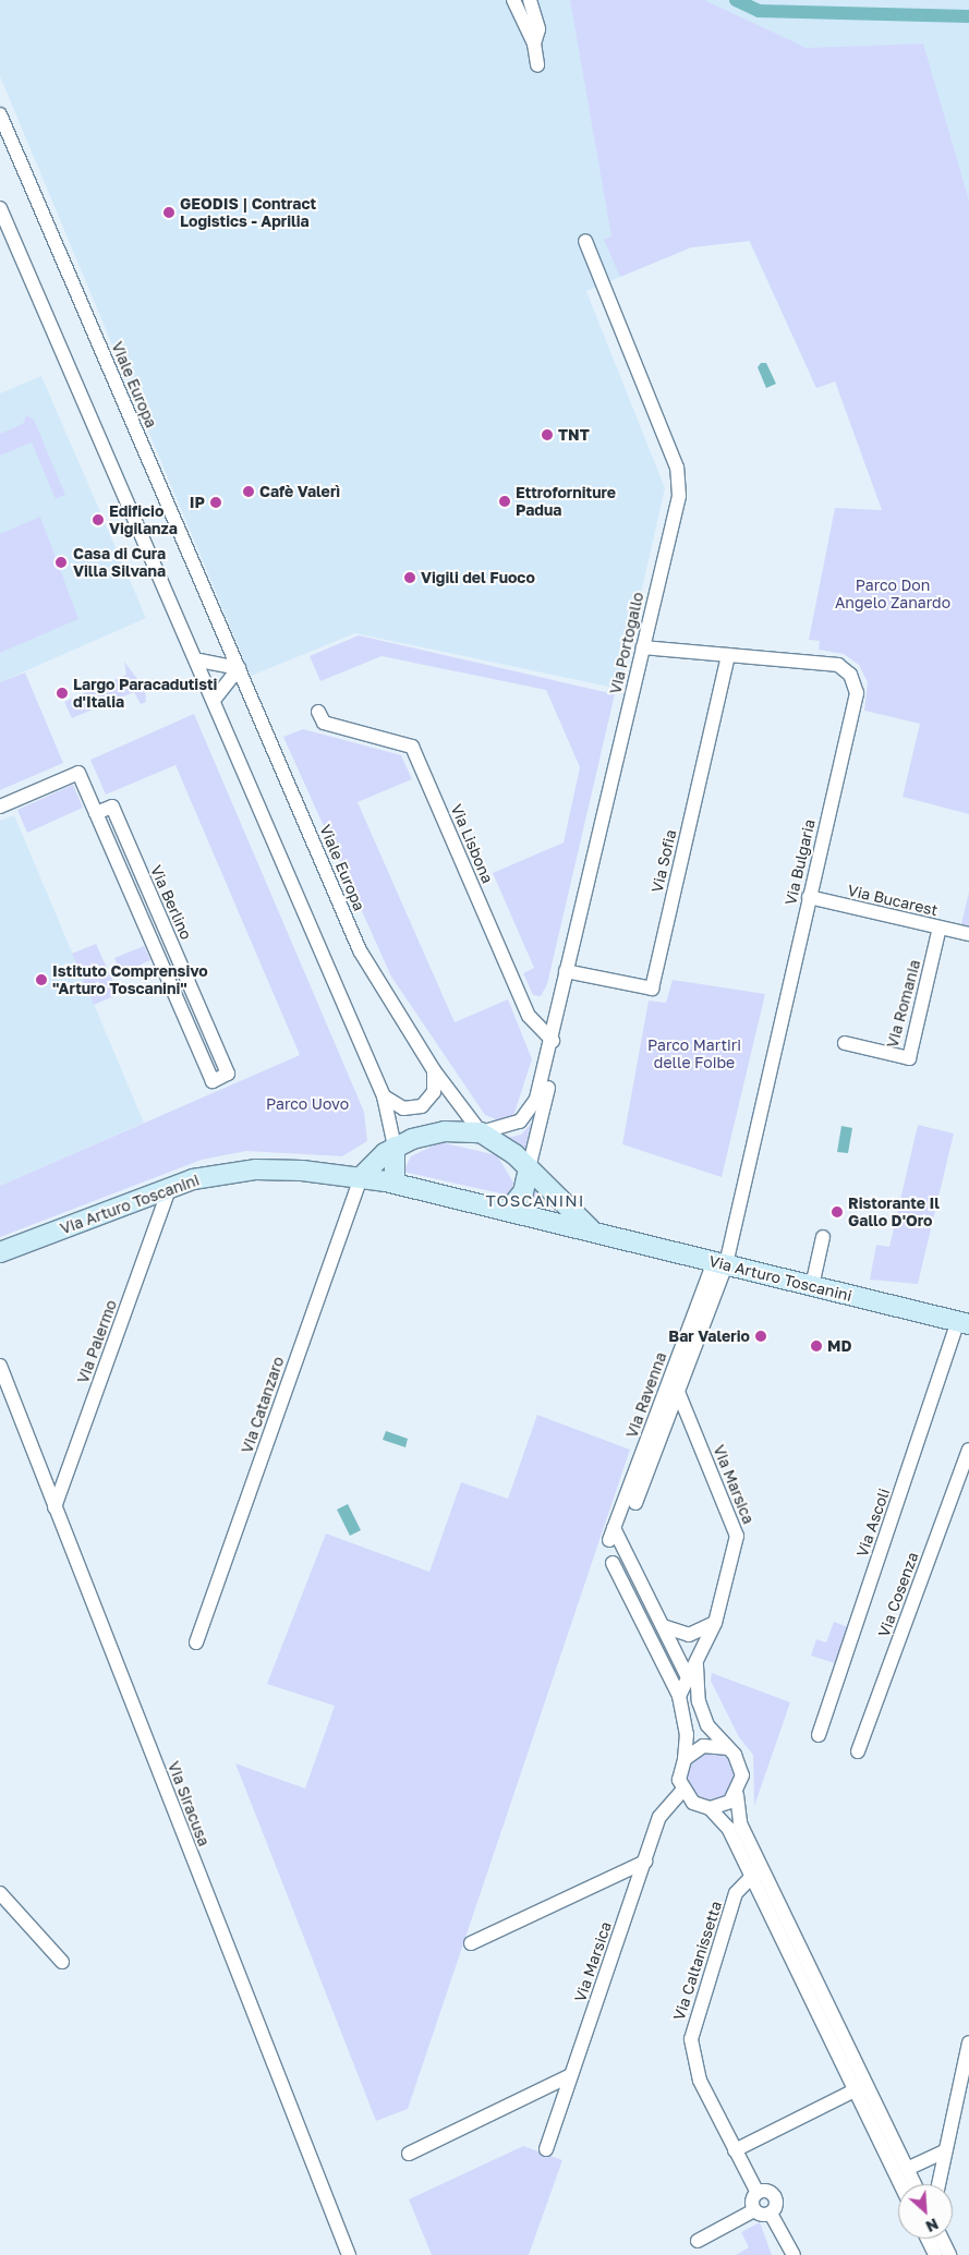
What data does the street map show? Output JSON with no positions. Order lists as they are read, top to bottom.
{
  "streets": {
    "street": [
      "Viale Europa",
      "Via Portogallo",
      "Via Lisbona",
      "Via Sofia",
      "Via Bulgaria",
      "Via Bucarest",
      "Via Berlino",
      "Via Romania",
      "Via Arturo Toscanini",
      "Via Palermo",
      "Via Ravenna",
      "Via Catanzaro",
      "Via Marsica",
      "Via Ascoli",
      "Via Cosenza",
      "Via Siracusa",
      "Via Caltanissetta"
    ]
  },
  "crossings": [
    ["Viale Europa", "Via Portogallo"],
    ["Via Portogallo", "Via Lisbona"],
    ["Via Portogallo", "Via Sofia"],
    ["Via Portogallo", "Via Bulgaria"],
    ["Via Sofia", "Via Bulgaria"],
    ["Via Bulgaria", "Via Bucarest"],
    ["Via Bulgaria", "Via Arturo Toscanini"],
    ["Via Bulgaria", "Via Ravenna"],
    ["Via Bucarest", "Via Romania"],
    ["Via Arturo Toscanini", "Via Palermo"],
    ["Via Arturo Toscanini", "Via Ravenna"],
    ["Via Arturo Toscanini", "Via Catanzaro"],
    ["Via Arturo Toscanini", "Via Ascoli"],
    ["Via Palermo", "Via Siracusa"]
  ],
  "districts": ["TOSCANINI"],
  "parks": ["Parco Don Angelo Zanardo", "Parco Martiri delle Foibe", "Parco Uovo"],
  "places": [
    "GEODIS | Contract Logistics - Aprilia",
    "TNT",
    "Cafè Valerì",
    "Ettroforniture Padua",
    "IP",
    "Edificio Vigilanza",
    "Casa di Cura Villa Silvana",
    "Vigili del Fuoco",
    "Largo Paracadutisti d'Italia",
    "Istituto Comprensivo \"Arturo Toscanini\"",
    "Ristorante Il Gallo D'Oro",
    "Bar Valerio",
    "MD"
  ],
  "north": "bottom right"
}
